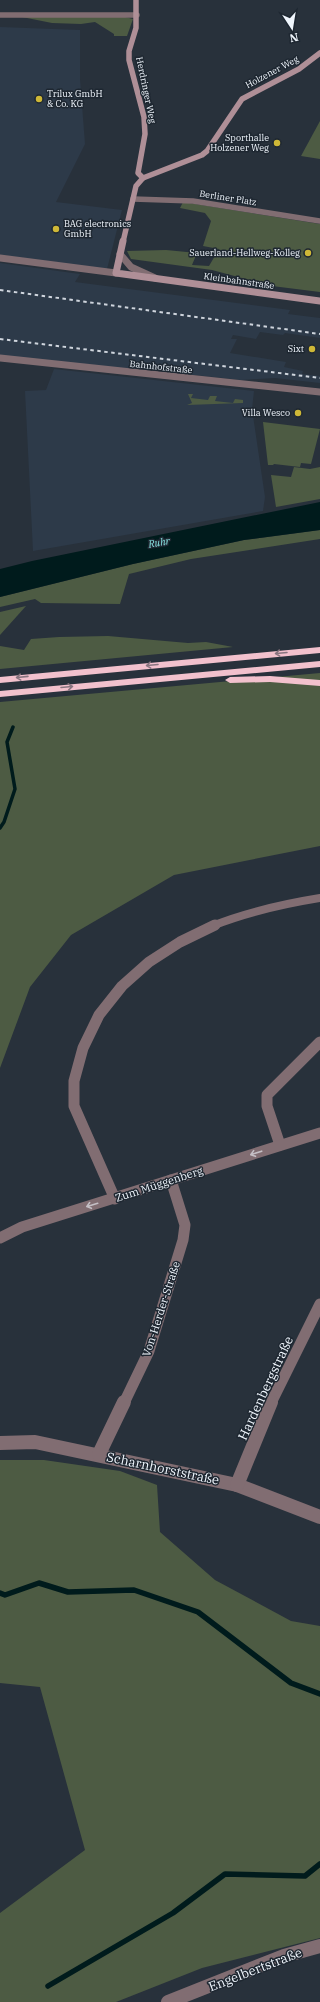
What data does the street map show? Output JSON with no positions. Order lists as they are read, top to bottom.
{
  "streets": {
    "main road": ["Holzener Weg", "Herdringer Weg", "Kleinbahnstraße"],
    "street": [
      "Berliner Platz",
      "Bahnhofstraße",
      "Zum Müggenberg",
      "Von-Herder-Straße",
      "Hardenbergstraße",
      "Scharnhorststraße",
      "Engelbertstraße"
    ]
  },
  "crossings": [
    ["Holzener Weg", "Herdringer Weg"],
    ["Zum Müggenberg", "Von-Herder-Straße"],
    ["Von-Herder-Straße", "Scharnhorststraße"],
    ["Hardenbergstraße", "Scharnhorststraße"]
  ],
  "one_way": ["Zum Müggenberg"],
  "water": ["Ruhr"],
  "places": [
    "Trilux GmbH & Co. KG",
    "Sporthalle Holzener Weg",
    "BAG electronics GmbH",
    "Sauerland-Hellweg-Kolleg",
    "Sixt",
    "Villa Wesco"
  ],
  "north": "bottom"
}
